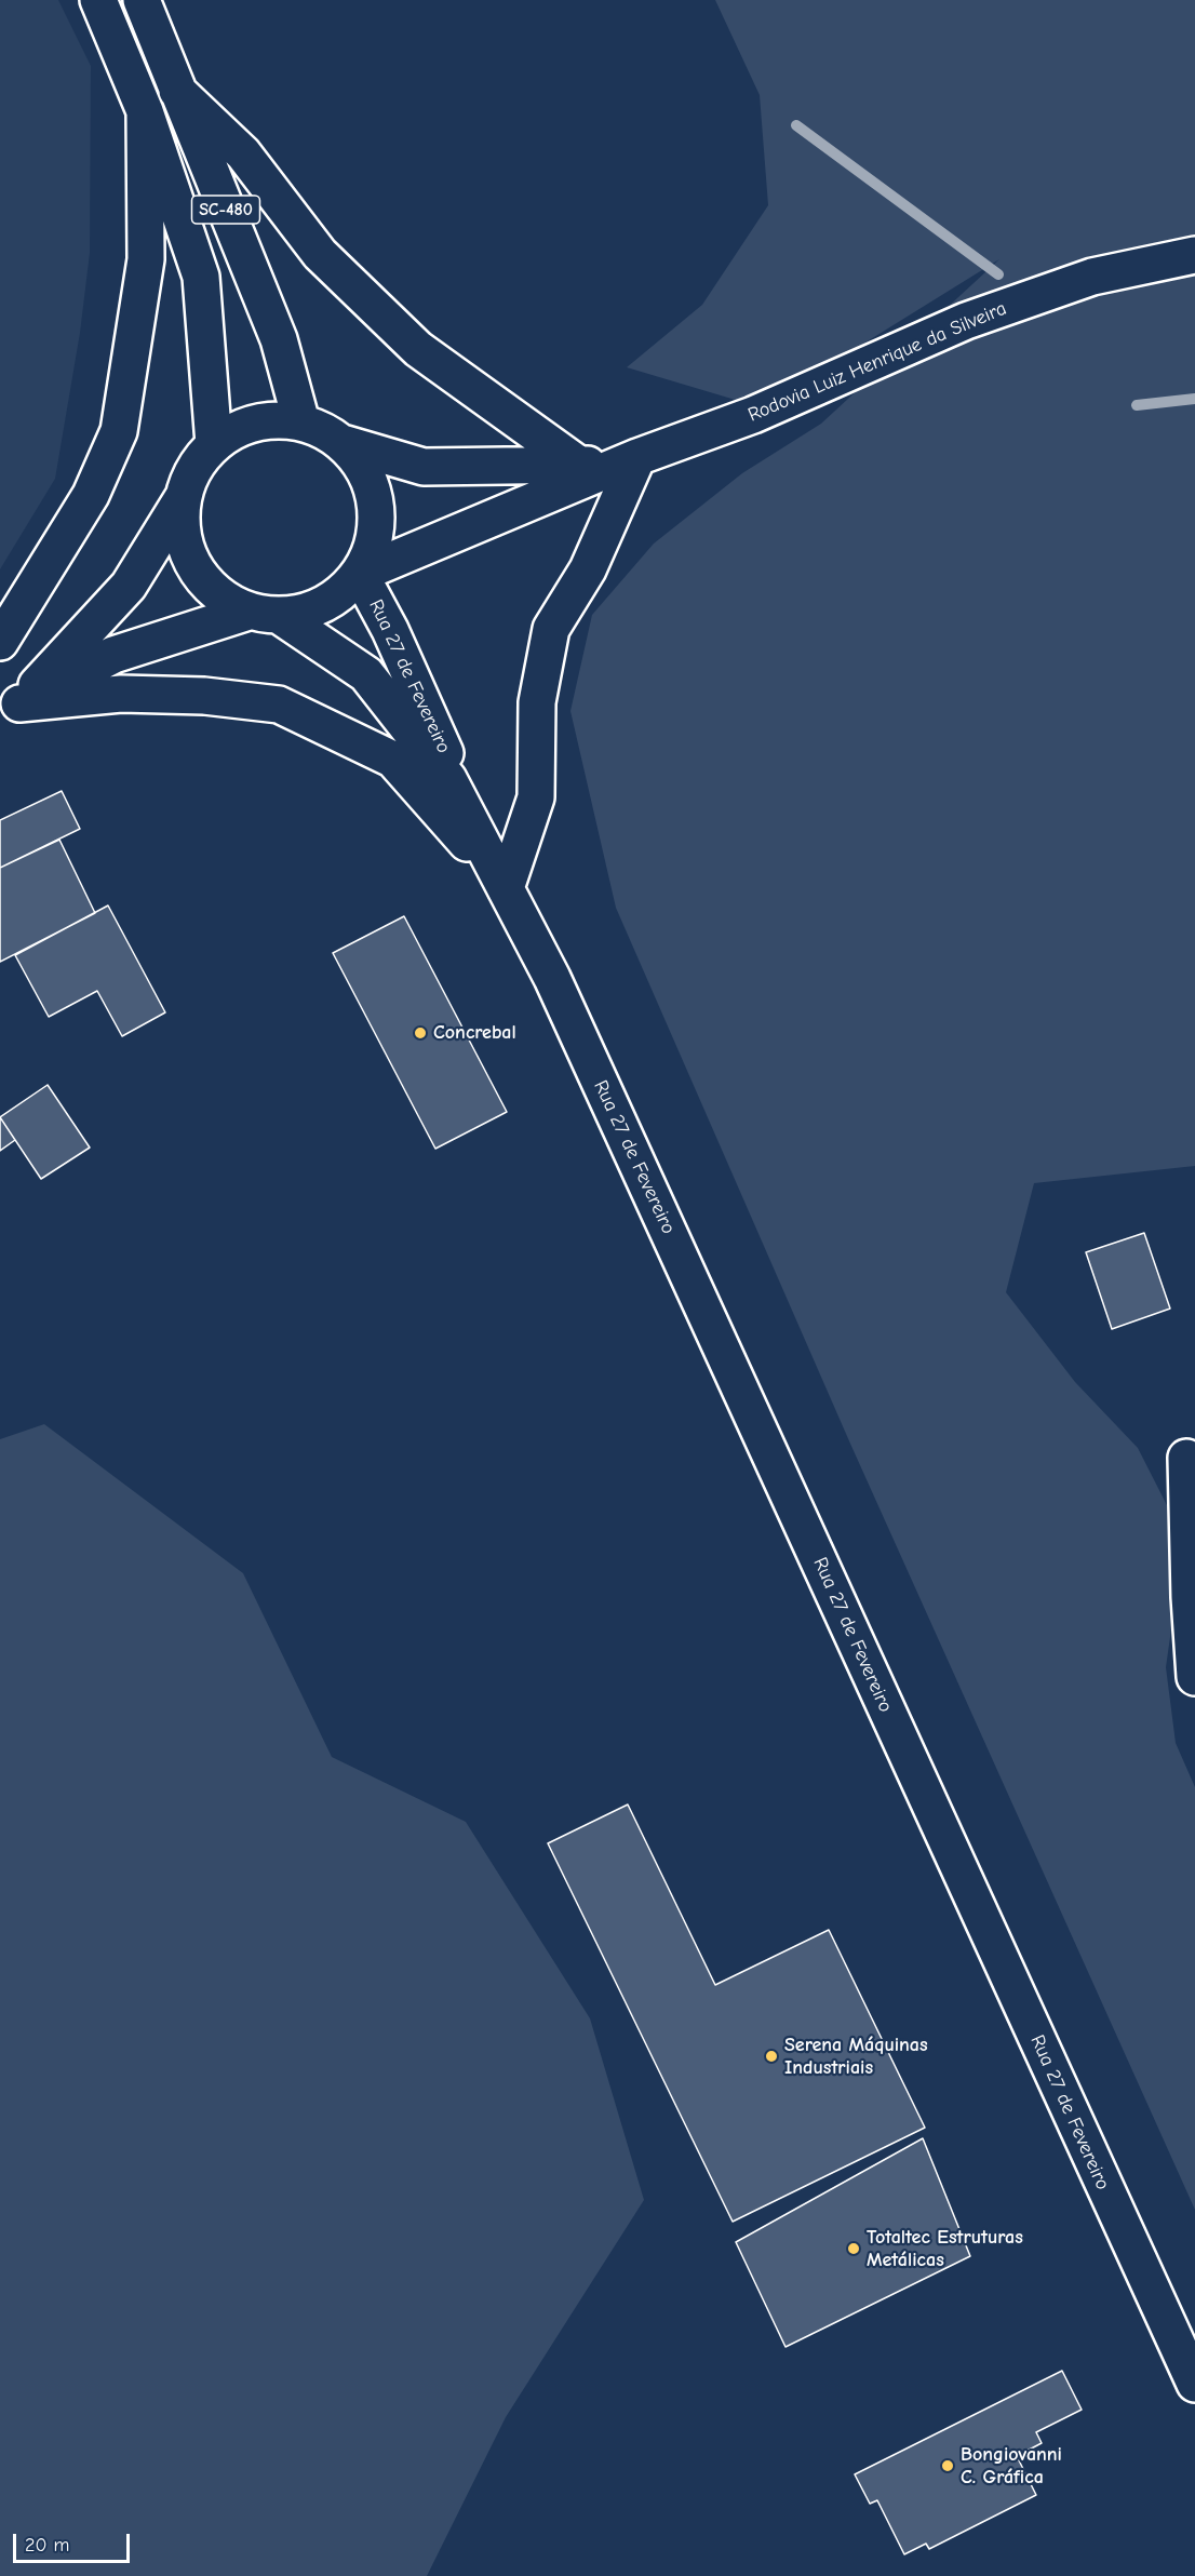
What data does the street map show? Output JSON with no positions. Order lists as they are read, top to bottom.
{
  "streets": {
    "main road": ["SC-480", "Rodovia Luiz Henrique da Silveira", "Rua 27 de Fevereiro"]
  },
  "crossings": [
    ["SC-480", "Rodovia Luiz Henrique da Silveira"],
    ["SC-480", "Rua 27 de Fevereiro"],
    ["Rodovia Luiz Henrique da Silveira", "Rua 27 de Fevereiro"]
  ],
  "places": [
    "Concrebal",
    "Serena Máquinas Industriais",
    "Totaltec Estruturas Metálicas",
    "Bongiovanni C. Gráfica"
  ],
  "scale_bar": "20 m"
}
